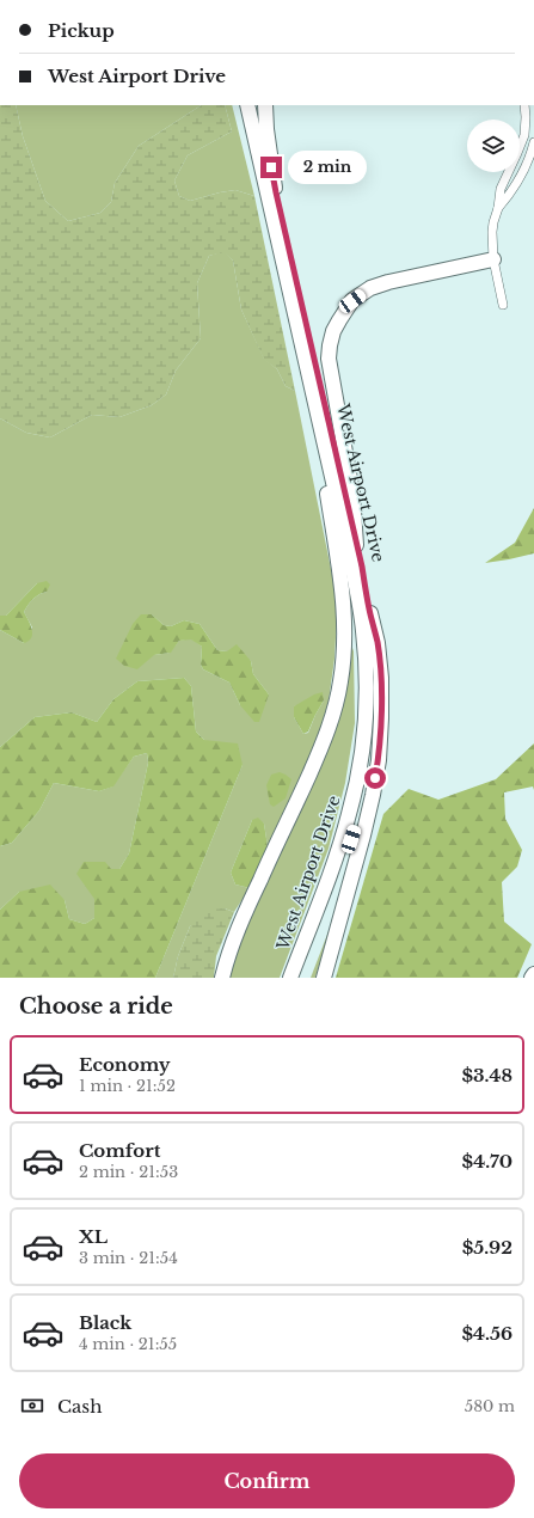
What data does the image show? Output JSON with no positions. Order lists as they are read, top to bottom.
{
  "streets": {
    "main road": ["West Airport Drive"]
  },
  "page": {
    "banner": ["Pickup", "West Airport Drive"],
    "bubble": "2 min",
    "heading": "Choose a ride",
    "list": [
      {
        "name": "Economy",
        "note": "1 min · 21:52",
        "value": "$3.48"
      },
      {
        "name": "Comfort",
        "note": "2 min · 21:53",
        "value": "$4.70"
      },
      {
        "name": "XL",
        "note": "3 min · 21:54",
        "value": "$5.92"
      },
      {
        "name": "Black",
        "note": "4 min · 21:55",
        "value": "$4.56"
      }
    ],
    "pay": ["Cash", "580 m"],
    "buttons": "Confirm"
  }
}
